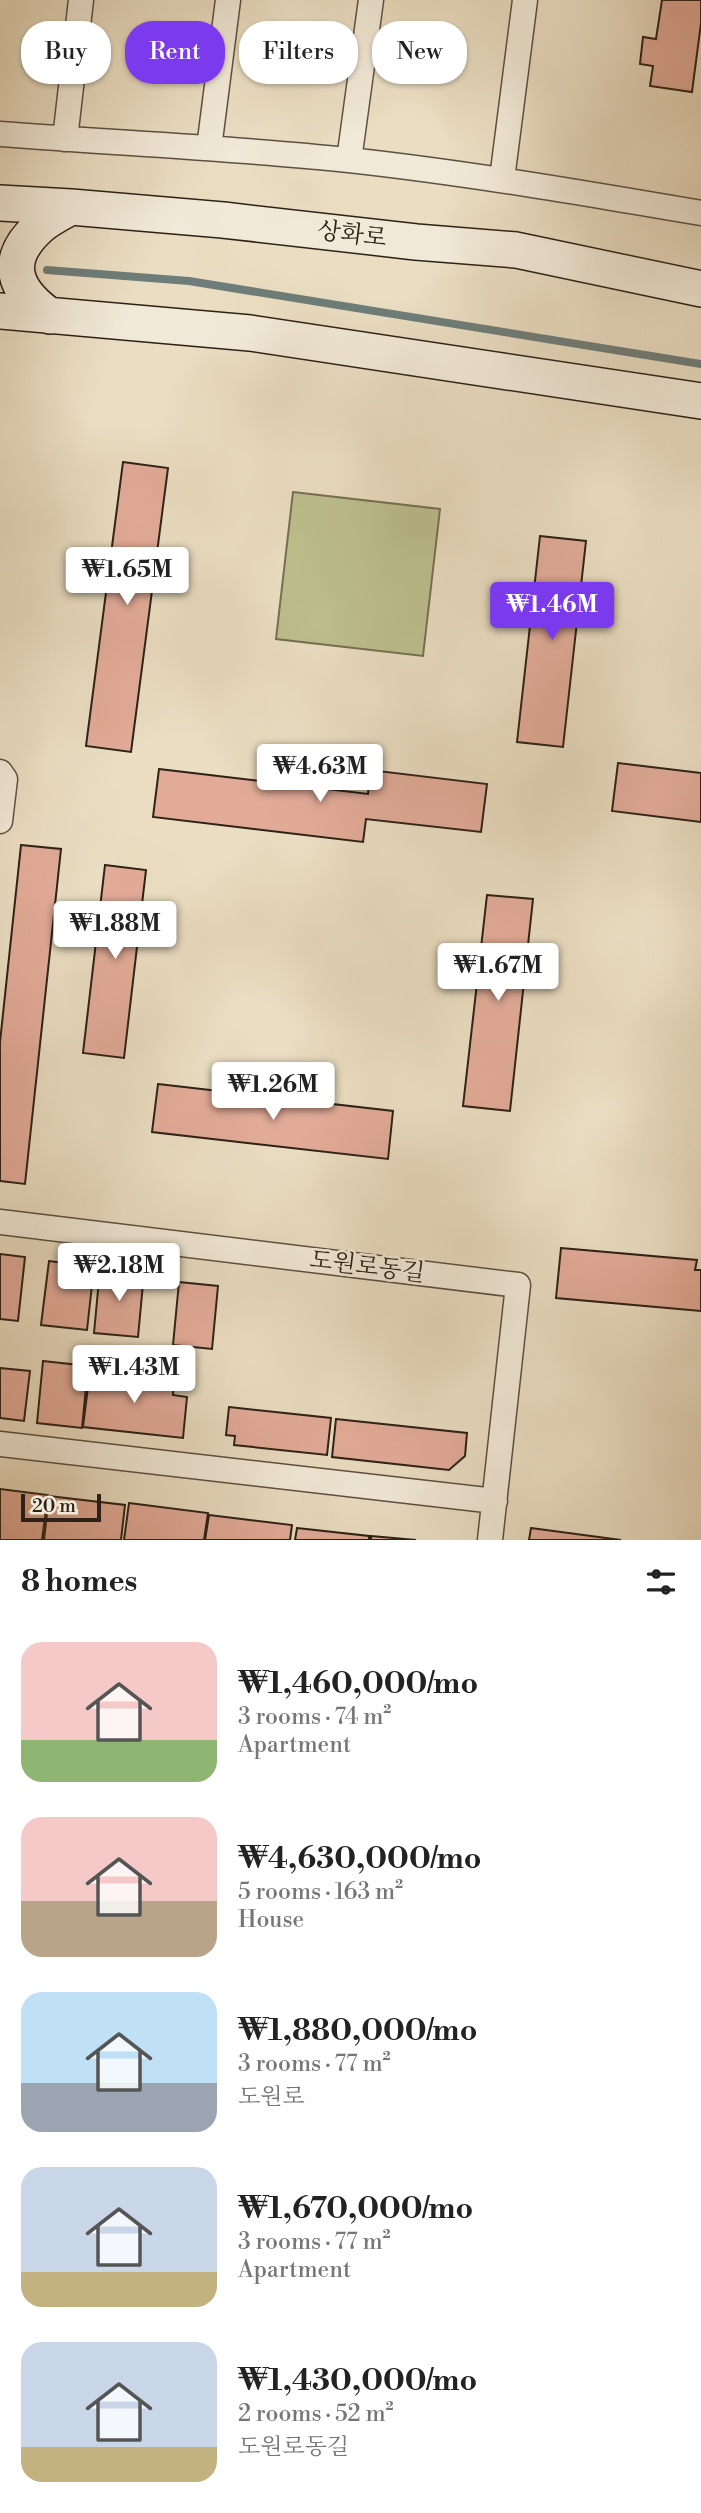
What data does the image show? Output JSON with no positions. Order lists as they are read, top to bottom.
{
  "streets": {
    "main road": ["상화로"],
    "street": ["도원로동길"]
  },
  "scale_bar": "20 m",
  "page": {
    "chip": [
      "Buy",
      "Rent",
      "Filters",
      "New"
    ],
    "price": [
      "₩1.65M",
      "₩1.46M",
      "₩4.63M",
      "₩1.88M",
      "₩1.67M",
      "₩1.26M",
      "₩2.18M",
      "₩1.43M"
    ],
    "scale": "20 m",
    "heading": "8 homes",
    "list": [
      {
        "name": "₩1,460,000/mo",
        "note": "3 rooms · 74 m² · Apartment"
      },
      {
        "name": "₩4,630,000/mo",
        "note": "5 rooms · 163 m² · House"
      },
      {
        "name": "₩1,880,000/mo",
        "note": "3 rooms · 77 m² · 도원로"
      },
      {
        "name": "₩1,670,000/mo",
        "note": "3 rooms · 77 m² · Apartment"
      },
      {
        "name": "₩1,430,000/mo",
        "note": "2 rooms · 52 m² · 도원로동길"
      }
    ]
  }
}
